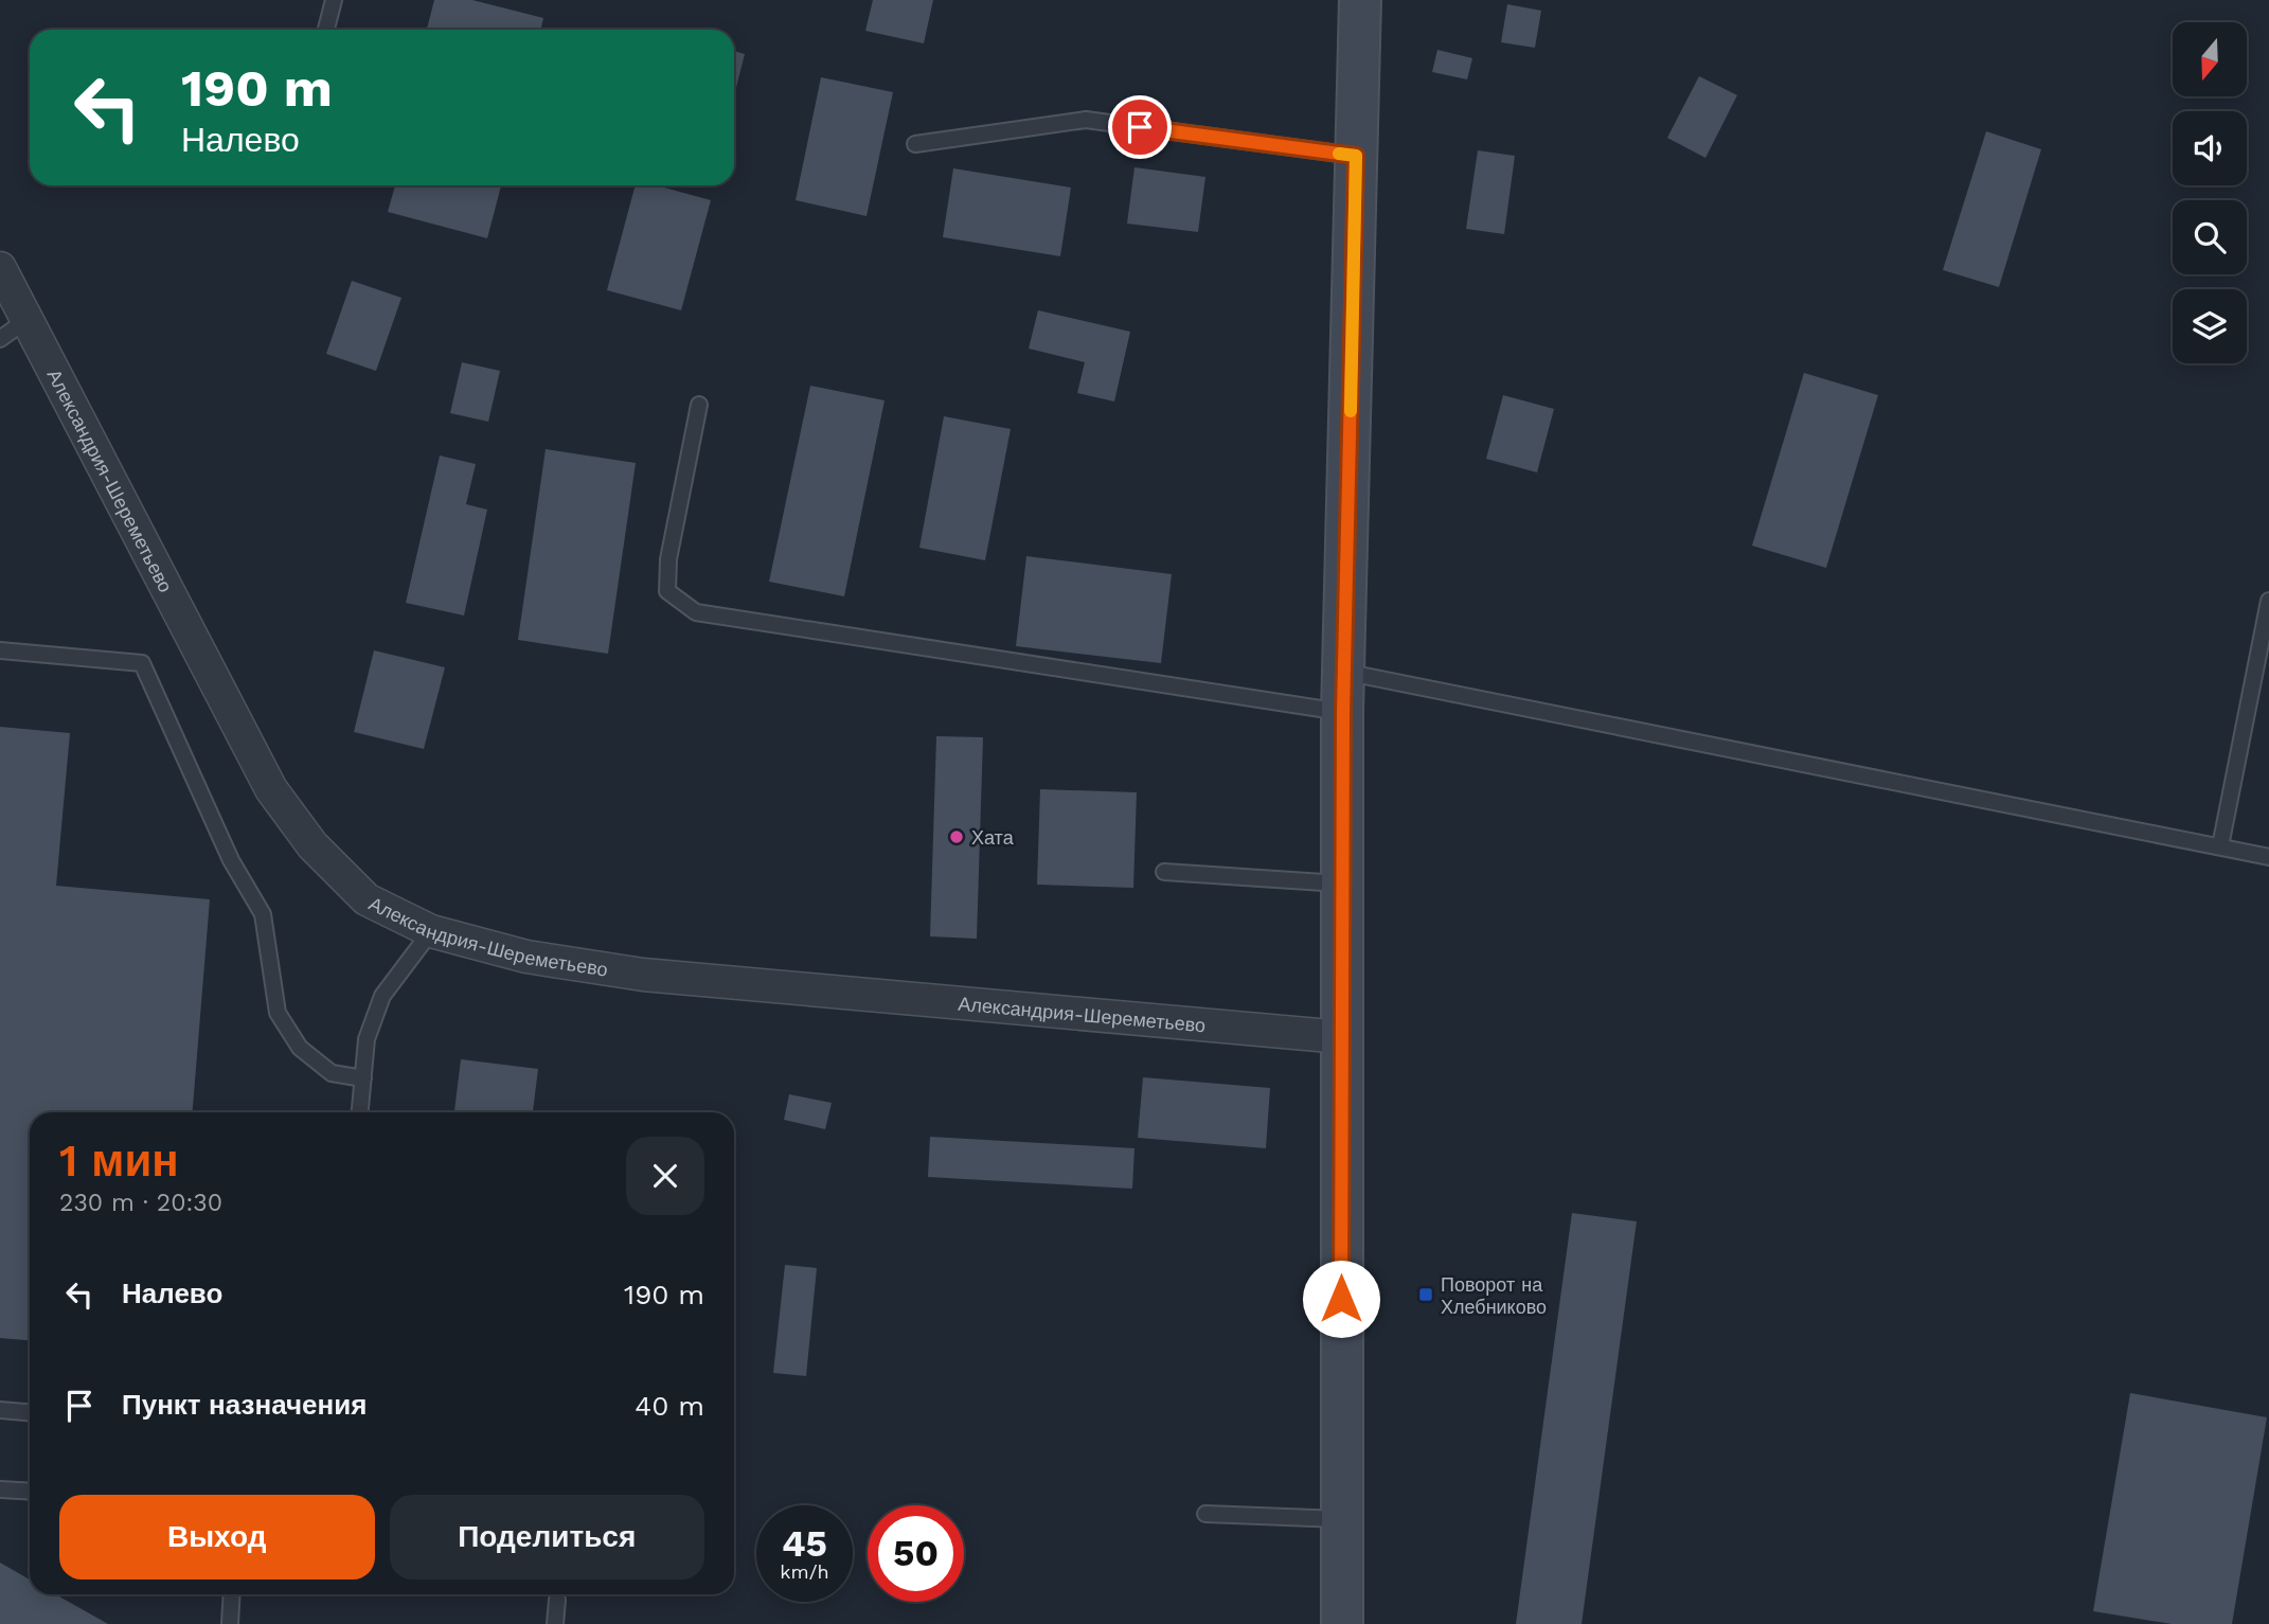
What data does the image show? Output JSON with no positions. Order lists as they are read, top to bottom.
{
  "streets": {
    "street": ["Александрия-Шереметьево"]
  },
  "places": {
    "other": ["Хата"],
    "transit": ["Поворот на Хлебниково"]
  },
  "north": "bottom",
  "page": {
    "turn": ["190 m", "Налево"],
    "heading": ["1 мин", "230 m · 20:30"],
    "list": [
      {
        "name": "Налево",
        "value": "190 m"
      },
      {
        "name": "Пункт назначения",
        "value": "40 m"
      }
    ],
    "buttons": ["Выход", "Поделиться"],
    "speed": "45 km/h",
    "limit": "50"
  }
}
